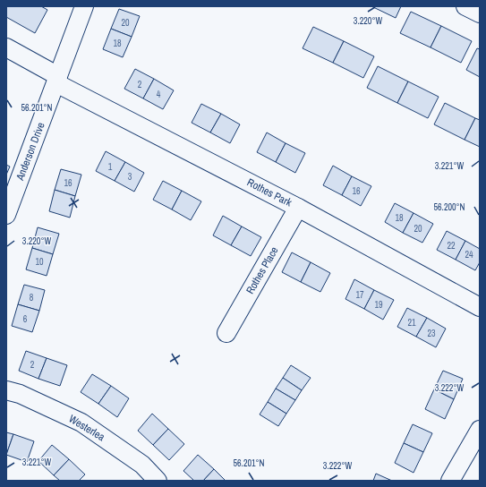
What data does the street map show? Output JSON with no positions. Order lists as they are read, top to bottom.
{
  "streets": {
    "street": [
      "Anderson Drive",
      "Rothes Park",
      "Rothes Place",
      "Westerlea"
    ]
  },
  "crossings": [
    ["Anderson Drive", "Rothes Park"],
    ["Rothes Park", "Rothes Place"]
  ],
  "house_numbers": [
    "20",
    "18",
    "2",
    "4",
    "1",
    "3",
    "16",
    "16",
    "18",
    "20",
    "22",
    "24",
    "10",
    "17",
    "8",
    "19",
    "6",
    "21",
    "23",
    "2"
  ],
  "coordinates": [
    "3.220°W",
    "56.201°N",
    "3.221°W",
    "56.200°N",
    "3.222°W"
  ]
}
